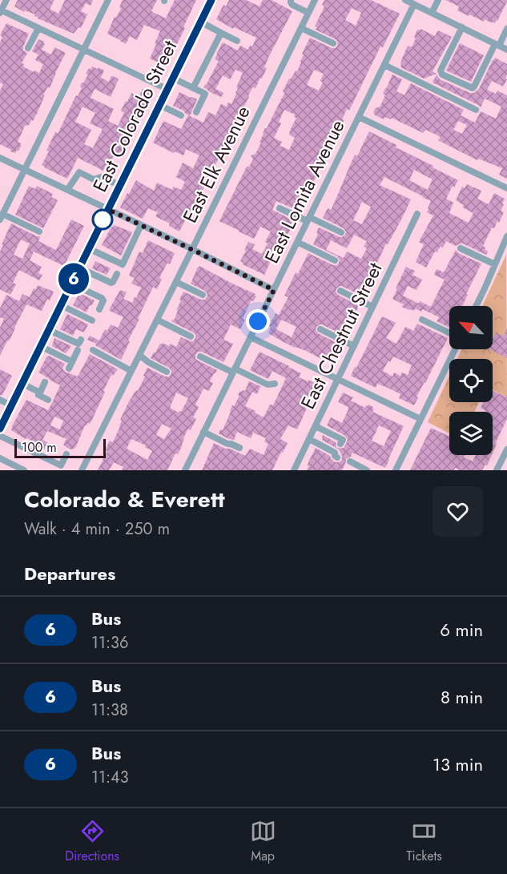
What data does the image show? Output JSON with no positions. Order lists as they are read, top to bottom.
{
  "streets": {
    "main road": ["East Colorado Street"],
    "street": ["East Elk Avenue", "East Lomita Avenue", "East Chestnut Street"]
  },
  "lines": ["bus line 6"],
  "scale_bar": "100 m",
  "north": "top left",
  "page": {
    "on_map": "6",
    "scale": "100 m",
    "heading": [
      ["Colorado & Everett", "Walk · 4 min · 250 m"],
      "Departures"
    ],
    "list": [
      {
        "mark": "6",
        "name": "Bus",
        "note": "11:36",
        "value": "6 min"
      },
      {
        "mark": "6",
        "name": "Bus",
        "note": "11:38",
        "value": "8 min"
      },
      {
        "mark": "6",
        "name": "Bus",
        "note": "11:43",
        "value": "13 min"
      }
    ],
    "tabs": ["Directions", "Map", "Tickets"]
  }
}
